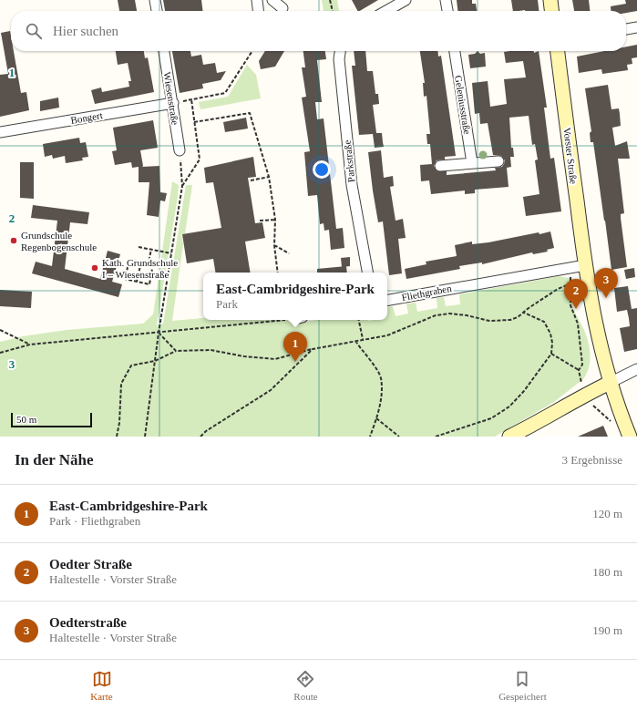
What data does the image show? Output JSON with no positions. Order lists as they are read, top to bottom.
{
  "streets": {
    "main road": ["Vorster Straße"],
    "street": [
      "Wiesenstraße",
      "Geleniusstraße",
      "Bongert",
      "Parkstraße",
      "Fliethgraben"
    ]
  },
  "crossings": [
    ["Wiesenstraße", "Bongert"]
  ],
  "places": ["Grundschule Regenbogenschule", "Kath. Grundschule I – Wiesenstraße"],
  "scale_bar": "50 m",
  "page": {
    "search": "Hier suchen",
    "pins": ["3", "2", "1"],
    "popup": ["East-Cambridgeshire-Park", "Park"],
    "scale": "50 m",
    "heading": ["In der Nähe", "3 Ergebnisse"],
    "list": [
      {
        "mark": "1",
        "name": "East-Cambridgeshire-Park",
        "note": "Park · Fliethgraben",
        "value": "120 m"
      },
      {
        "mark": "2",
        "name": "Oedter Straße",
        "note": "Haltestelle · Vorster Straße",
        "value": "180 m"
      },
      {
        "mark": "3",
        "name": "Oedterstraße",
        "note": "Haltestelle · Vorster Straße",
        "value": "190 m"
      }
    ],
    "nav": ["Karte", "Route", "Gespeichert"]
  },
  "grid": {
    "rows": ["1", "2", "3"]
  }
}
